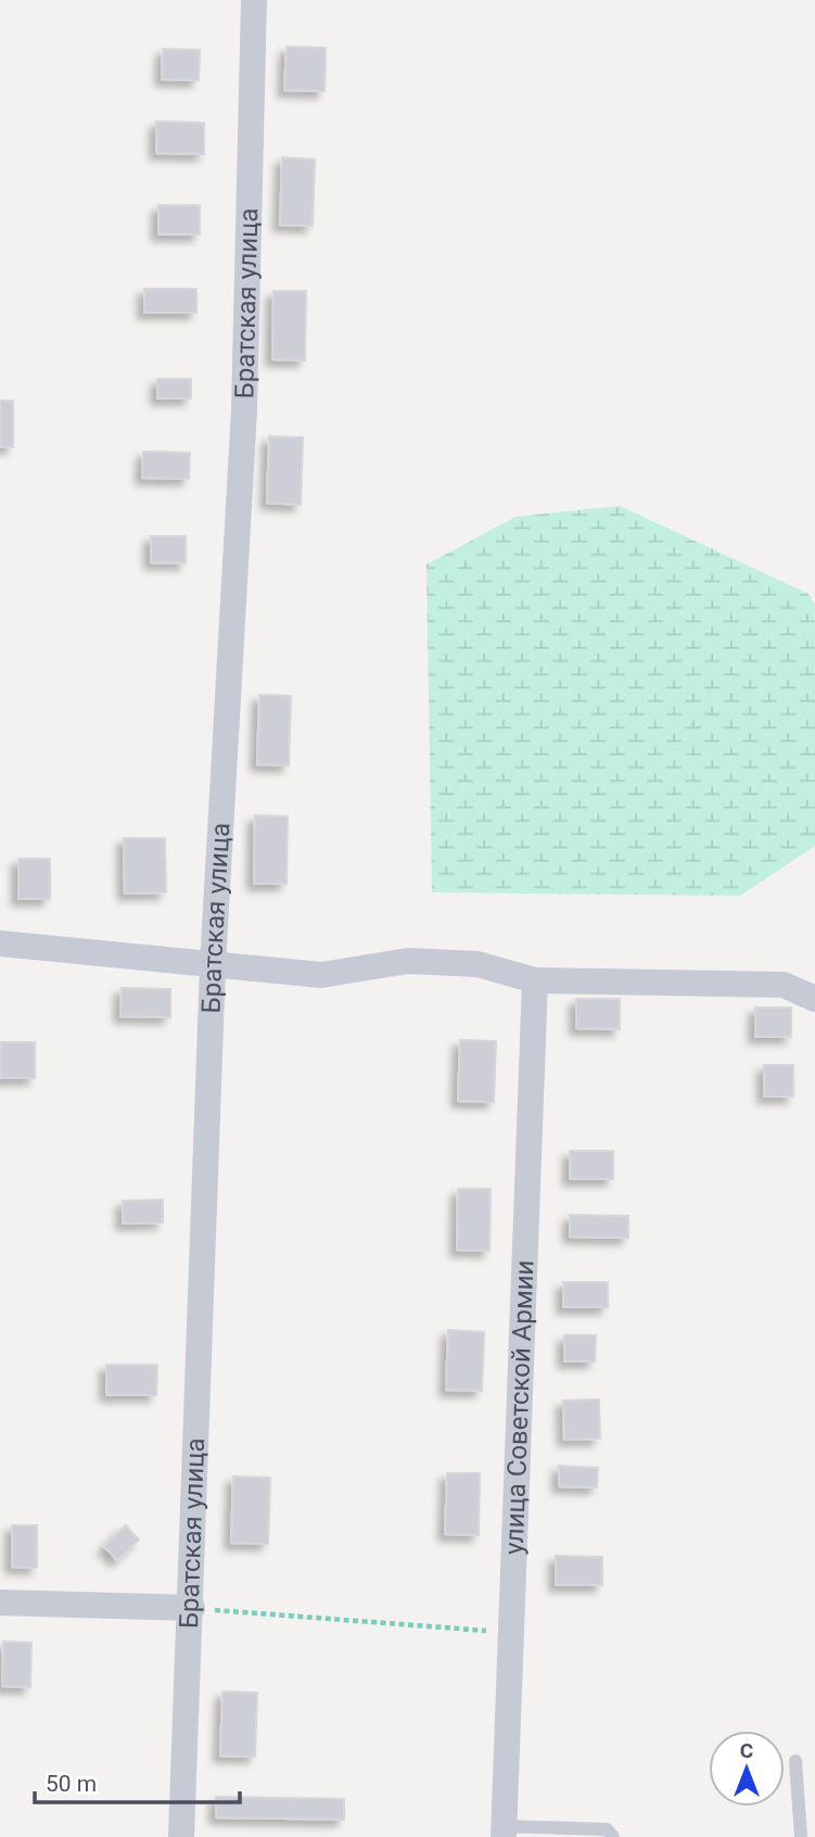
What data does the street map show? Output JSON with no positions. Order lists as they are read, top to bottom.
{
  "streets": {
    "street": ["Братская улица", "улица Советской Армии"]
  },
  "scale_bar": "50 m",
  "north": "top"
}
